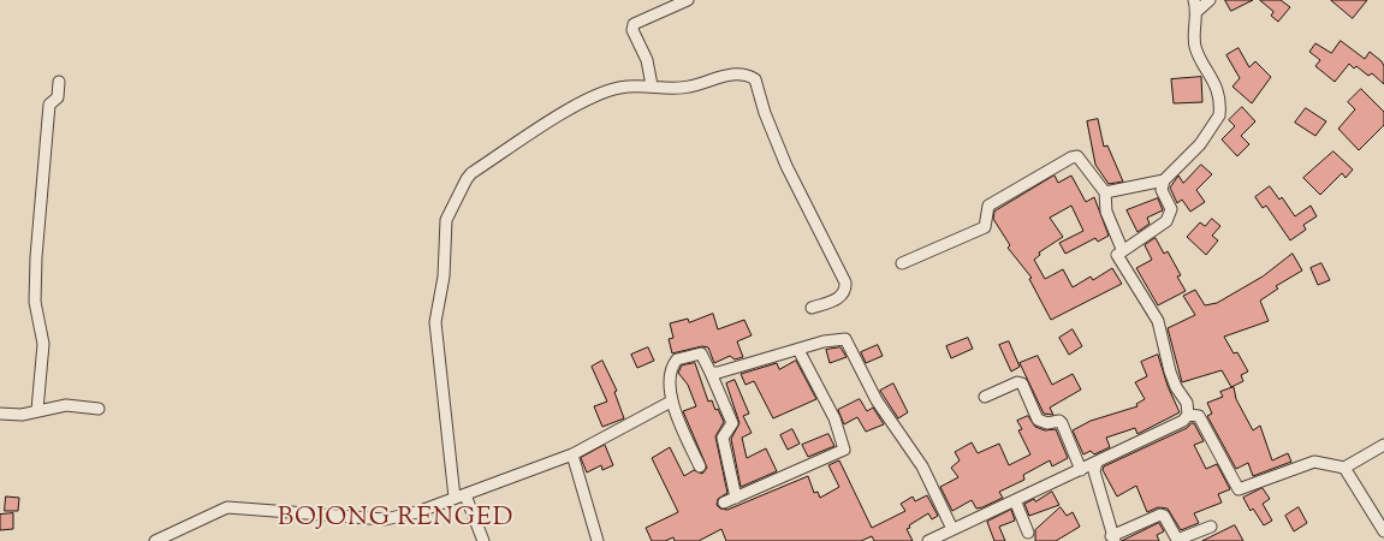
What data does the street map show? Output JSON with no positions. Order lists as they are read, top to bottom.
{
  "districts": ["BOJONG RENGED"]
}
